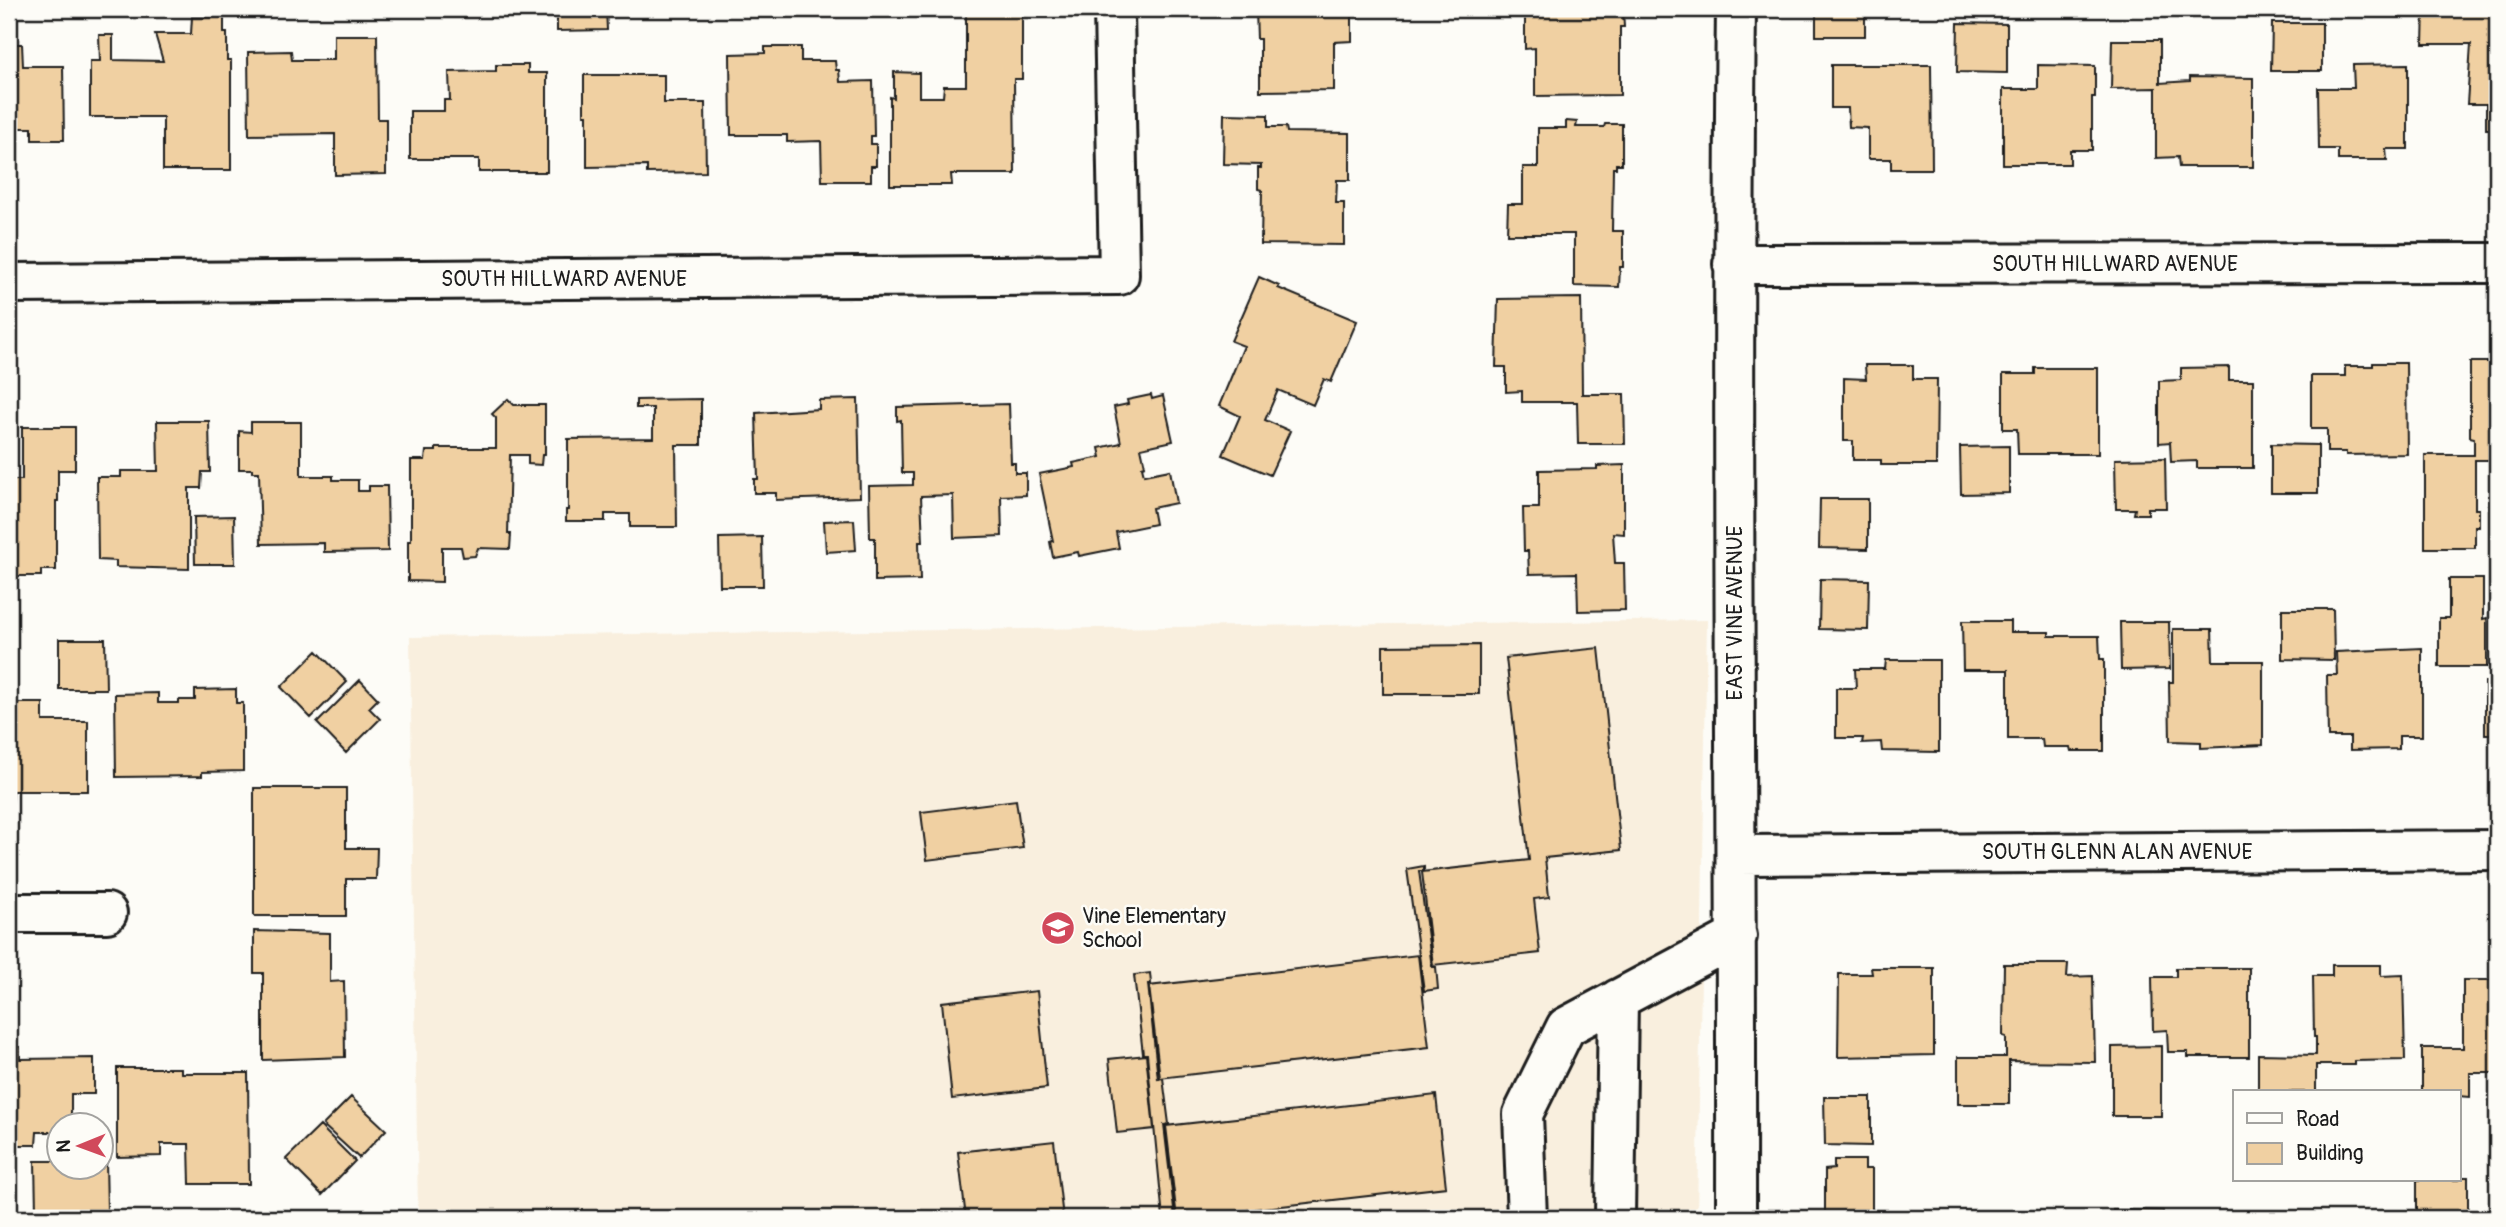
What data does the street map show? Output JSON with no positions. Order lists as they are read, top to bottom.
{
  "streets": {
    "street": ["SOUTH HILLWARD AVENUE", "EAST VINE AVENUE", "SOUTH GLENN ALAN AVENUE"]
  },
  "crossings": [
    ["SOUTH HILLWARD AVENUE", "EAST VINE AVENUE"],
    ["EAST VINE AVENUE", "SOUTH GLENN ALAN AVENUE"]
  ],
  "places": {
    "school or university": ["Vine Elementary School"]
  },
  "legend": ["Road", "Building"],
  "north": "left"
}
